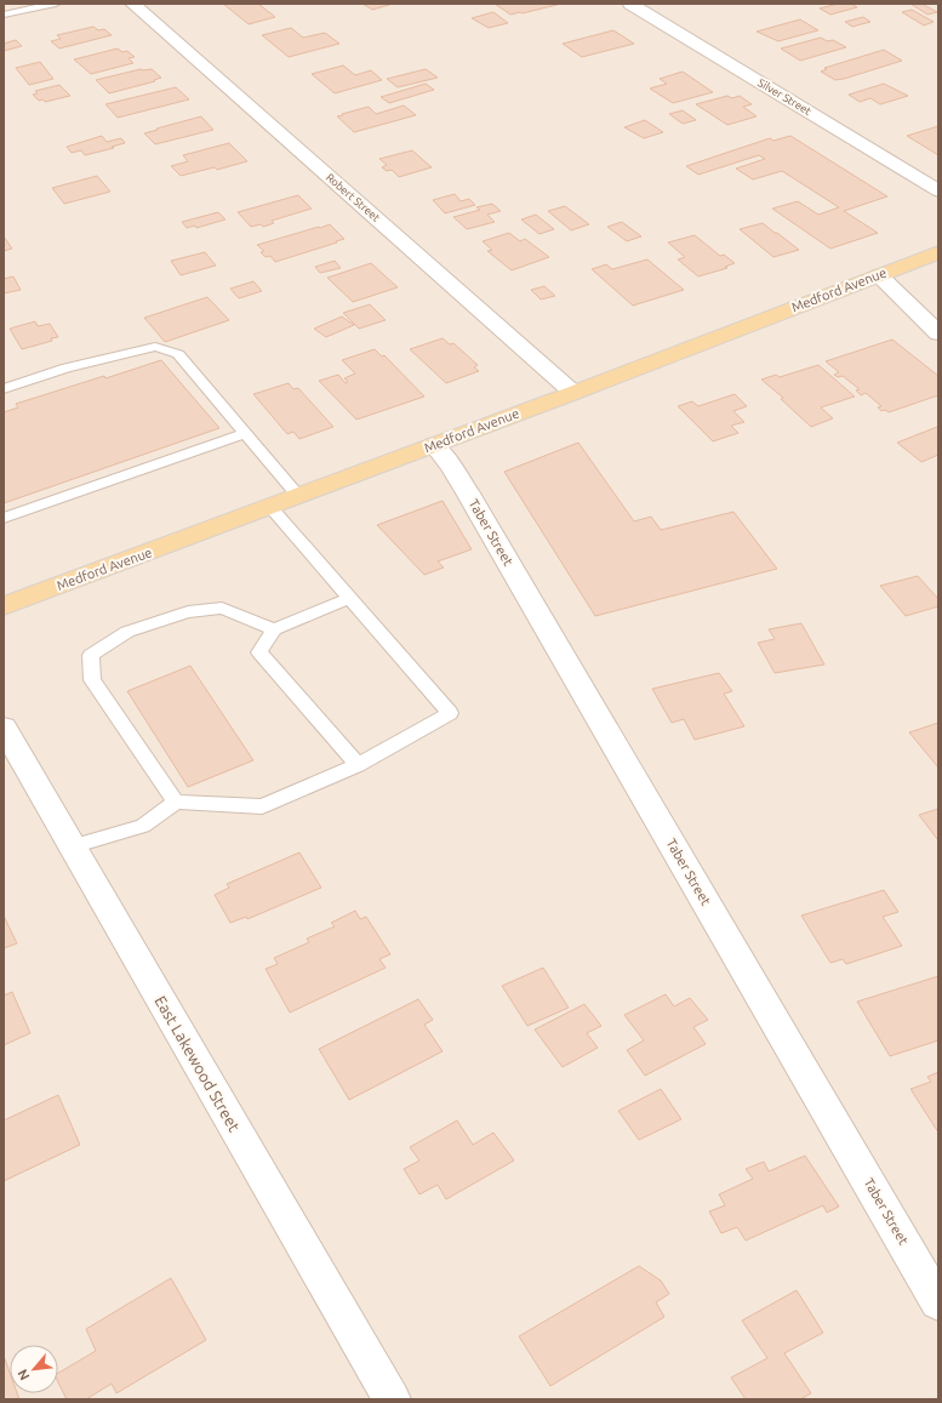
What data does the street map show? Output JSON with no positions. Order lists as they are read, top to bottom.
{
  "streets": {
    "main road": ["Medford Avenue"],
    "street": [
      "Silver Street",
      "Robert Street",
      "Taber Street",
      "East Lakewood Street"
    ]
  },
  "crossings": [
    ["Robert Street", "Medford Avenue"],
    ["Medford Avenue", "Taber Street"]
  ],
  "north": "bottom left"
}
